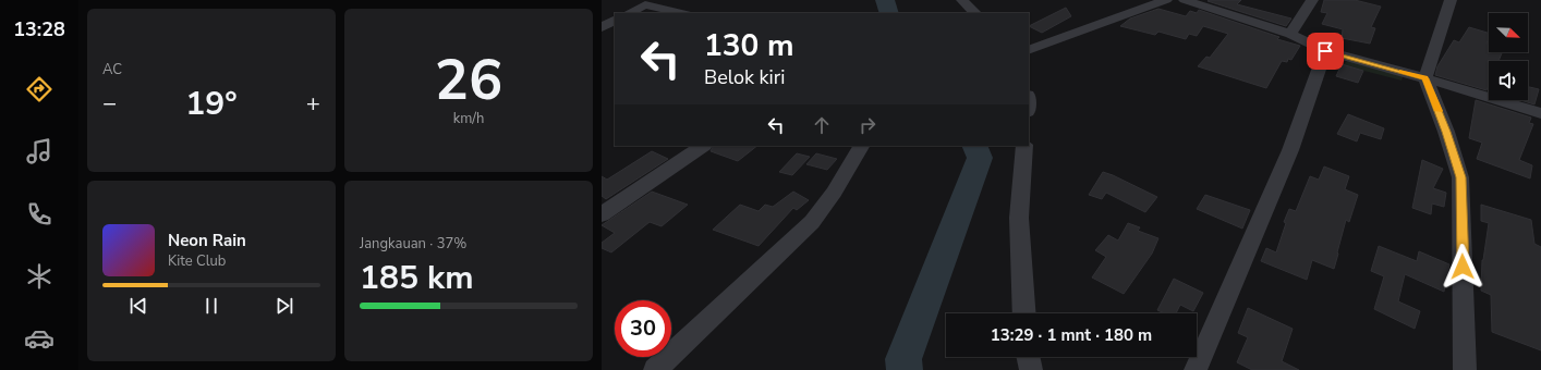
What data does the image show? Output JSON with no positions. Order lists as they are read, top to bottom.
{
  "north": "bottom right",
  "page": {
    "tabs": "13:28",
    "tile": [
      "AC",
      ["26", "km/h"],
      ["Jangkauan · 37%", "185 km"]
    ],
    "turn": ["130 m", "Belok kiri"],
    "heat": ["−", "19°", "+"],
    "song": ["Neon Rain", "Kite Club"],
    "limit": "30",
    "trip": "13:29 · 1 mnt · 180 m"
  }
}
